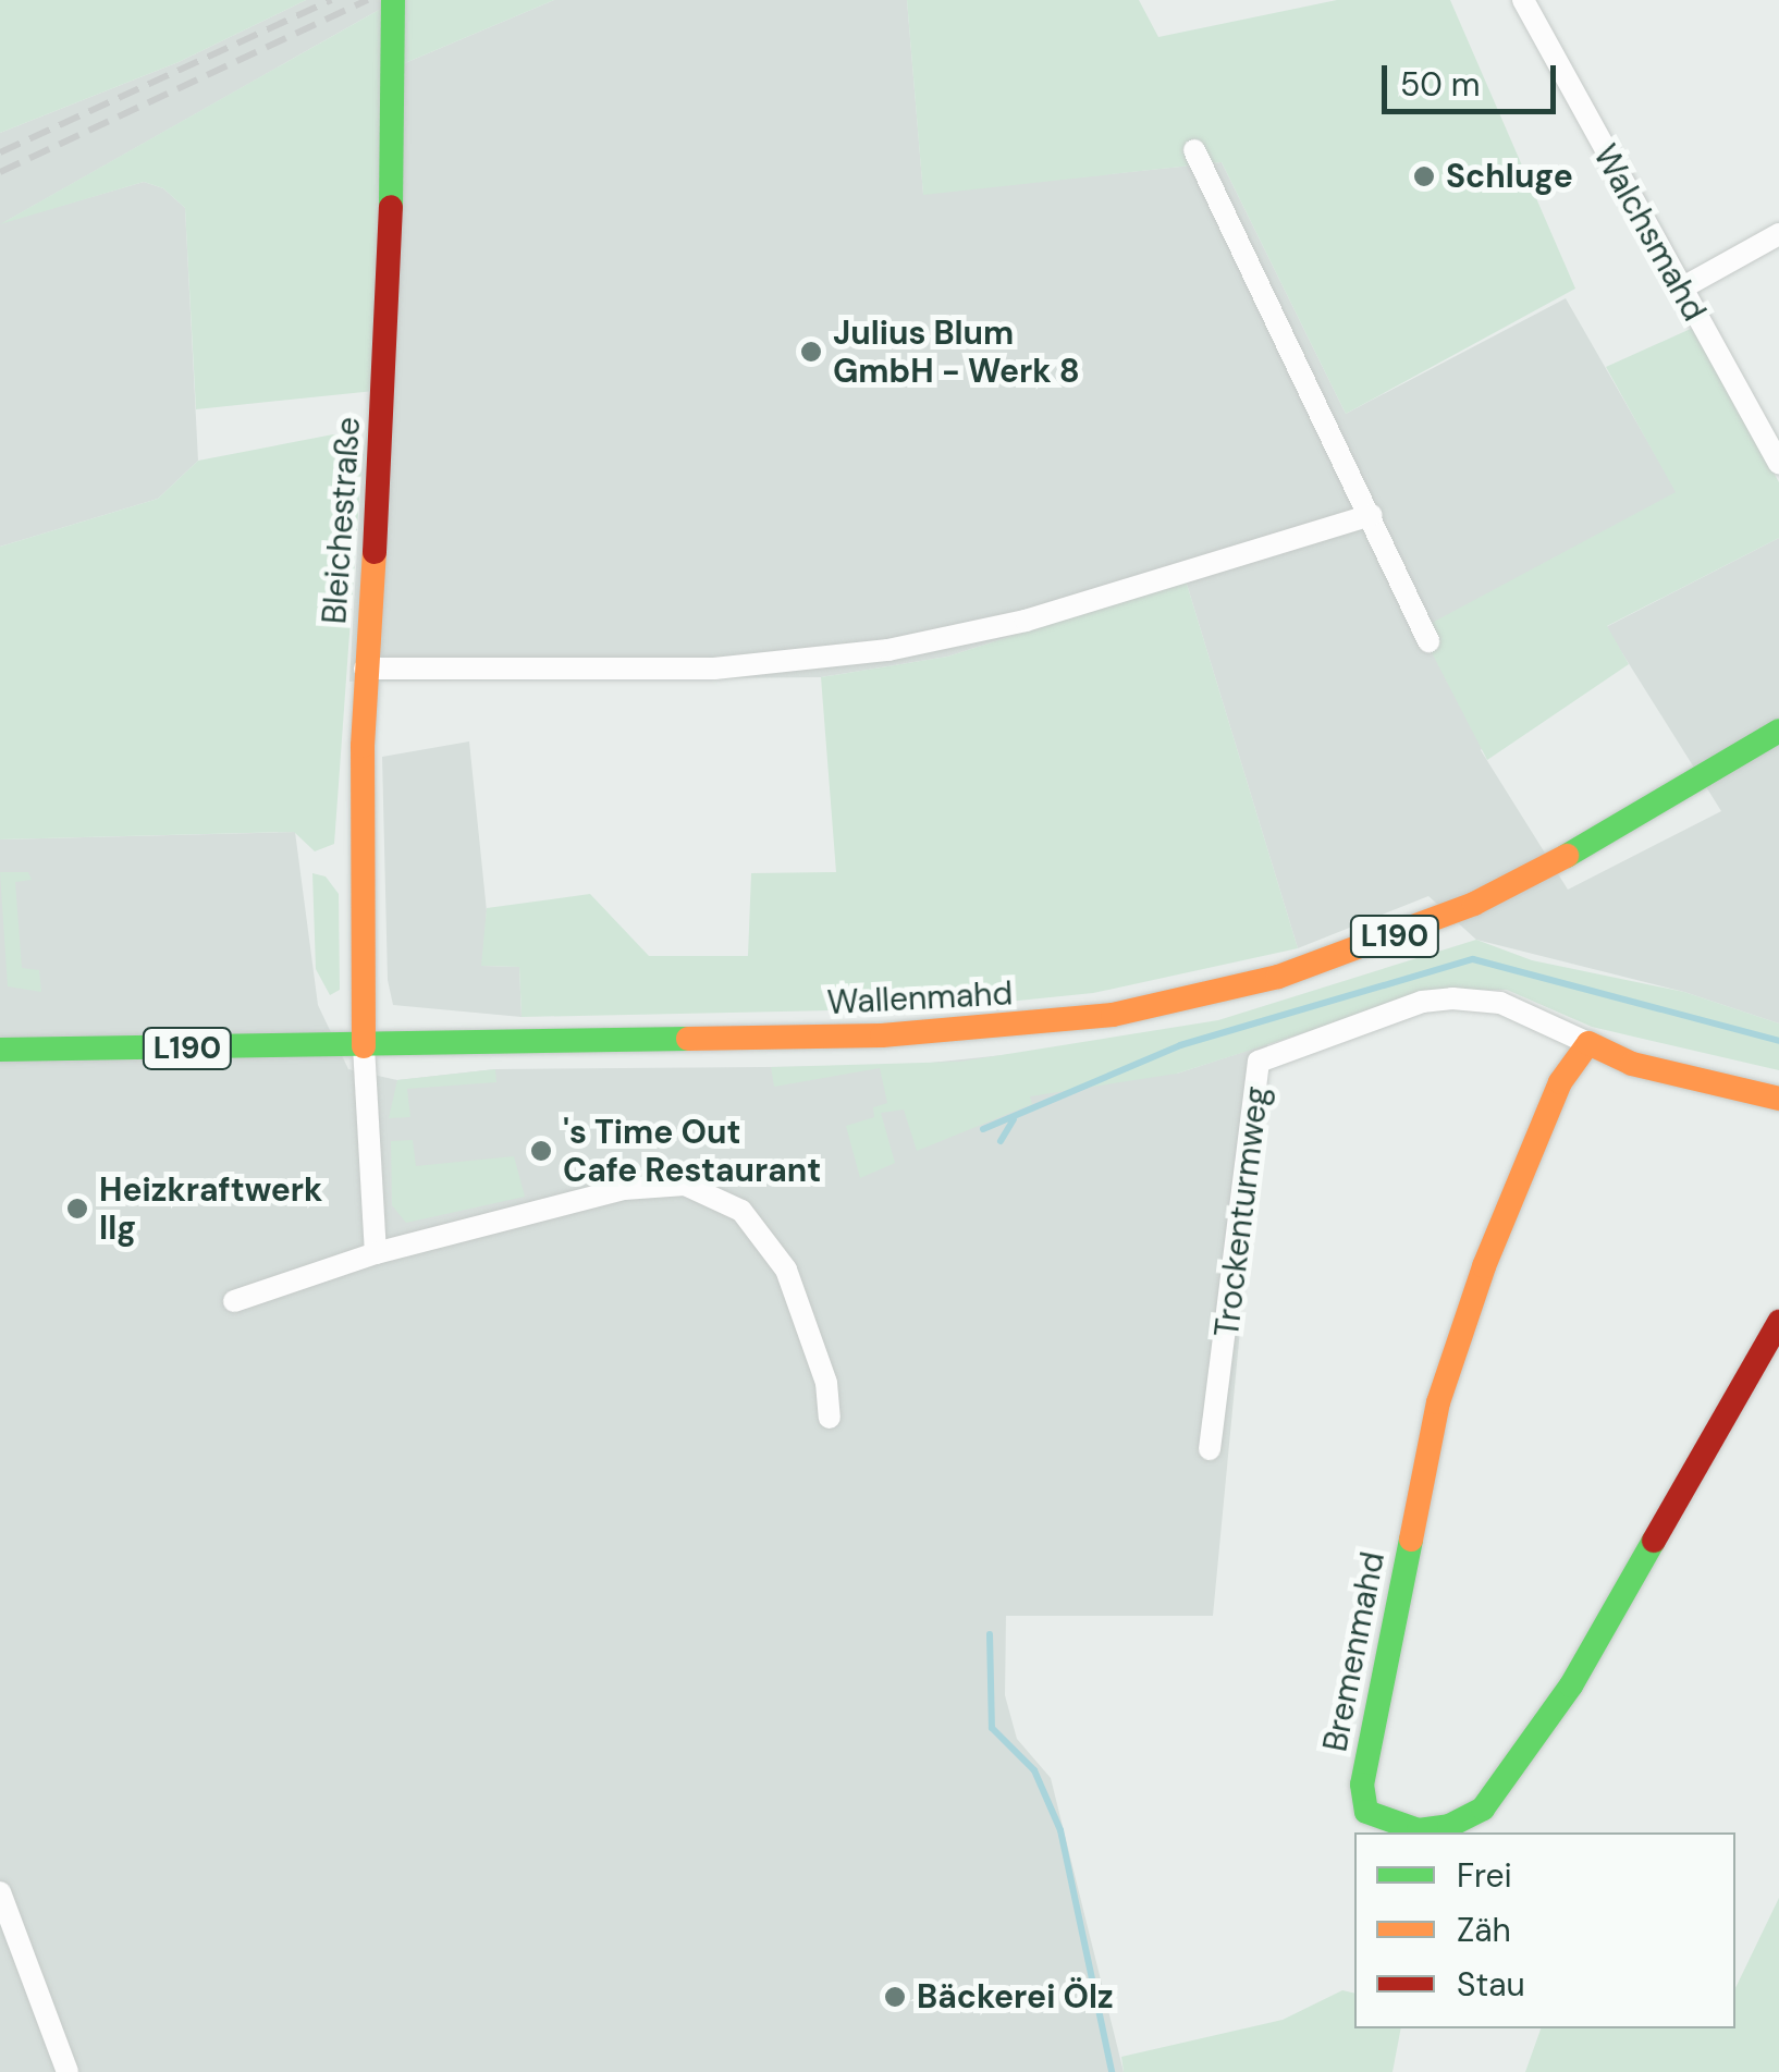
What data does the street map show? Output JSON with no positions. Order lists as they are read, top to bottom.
{
  "streets": {
    "main road": [
      "Bleichestraße",
      "L190",
      "Wallenmahd",
      "Bremenmahd"
    ],
    "street": ["Walchsmahd", "Trockenturmweg"]
  },
  "crossings": [
    ["Bleichestraße", "Wallenmahd"],
    ["Trockenturmweg", "Bremenmahd"]
  ],
  "places": [
    "Schluge",
    "Julius Blum GmbH - Werk 8",
    "'s Time Out Cafe Restaurant",
    "Heizkraftwerk Ilg",
    "Bäckerei Ölz"
  ],
  "legend": ["Frei", "Zäh", "Stau"],
  "scale_bar": "50 m"
}
